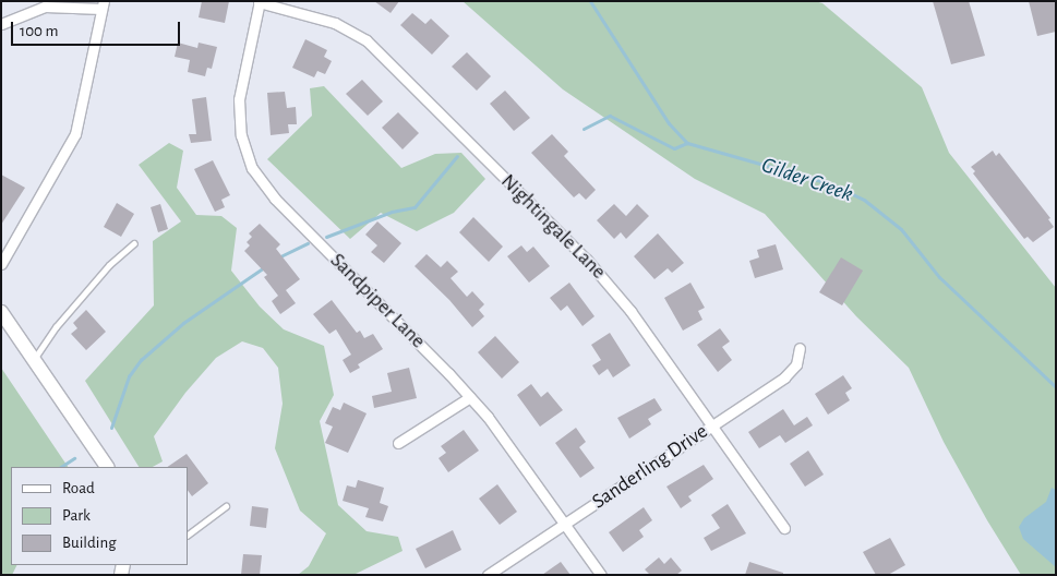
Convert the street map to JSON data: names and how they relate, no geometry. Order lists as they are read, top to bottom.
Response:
{
  "streets": {
    "street": ["Nightingale Lane", "Sandpiper Lane", "Sanderling Drive"]
  },
  "crossings": [
    ["Nightingale Lane", "Sandpiper Lane"],
    ["Nightingale Lane", "Sanderling Drive"],
    ["Sandpiper Lane", "Sanderling Drive"]
  ],
  "water": ["Gilder Creek"],
  "legend": ["Road", "Park", "Building"],
  "scale_bar": "100 m"
}
